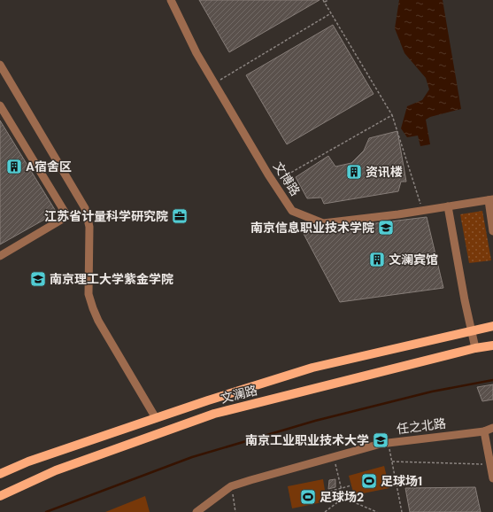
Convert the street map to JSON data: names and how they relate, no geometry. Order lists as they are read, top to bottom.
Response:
{
  "streets": {
    "main road": ["文澜路"],
    "street": ["文博路", "任之北路"]
  },
  "places": {
    "building": ["A宿舍区", "资讯楼", "文澜宾馆"],
    "office": ["江苏省计量科学研究院"],
    "school or university": ["南京信息职业技术学院", "南京理工大学紫金学院", "南京工业职业技术大学"],
    "sports": ["足球场1", "足球场2"]
  }
}
